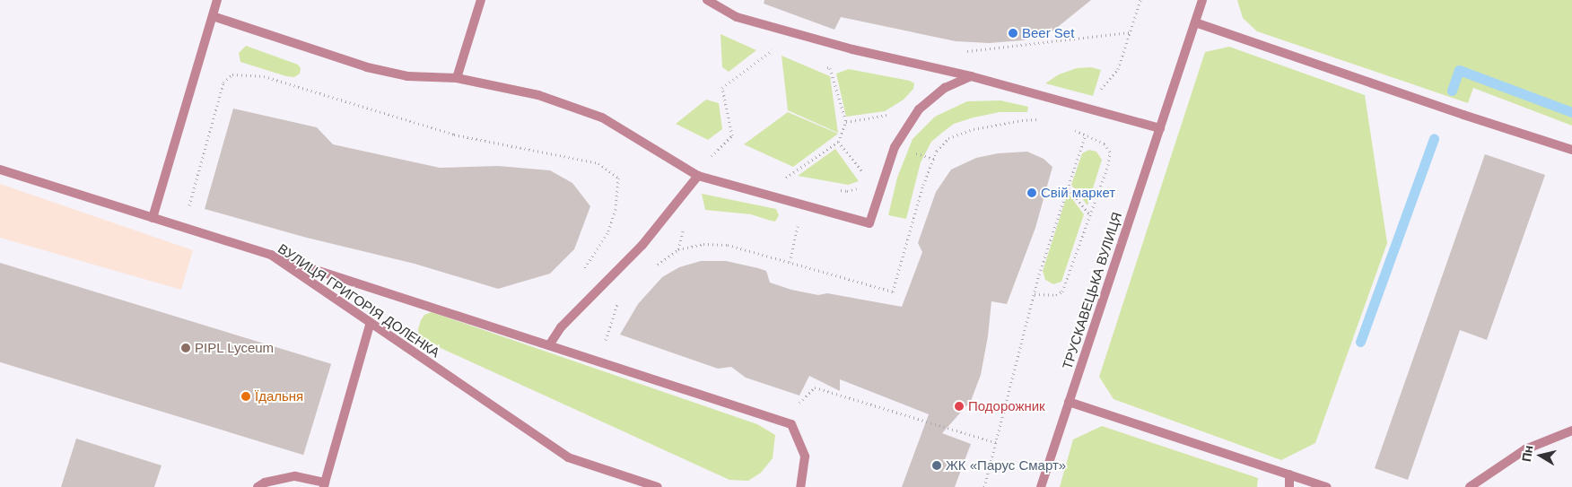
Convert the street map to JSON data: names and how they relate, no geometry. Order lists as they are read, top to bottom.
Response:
{
  "streets": {
    "street": ["ТРУСКАВЕЦЬКА ВУЛИЦЯ", "ВУЛИЦЯ ГРИГОРІЯ ДОЛЕНКА"]
  },
  "places": [
    "Beer Set",
    "Свiй маркет",
    "PIPL Lyceum",
    "Їдальня",
    "Подорожник",
    "ЖК «Парус Смарт»"
  ],
  "north": "left"
}
